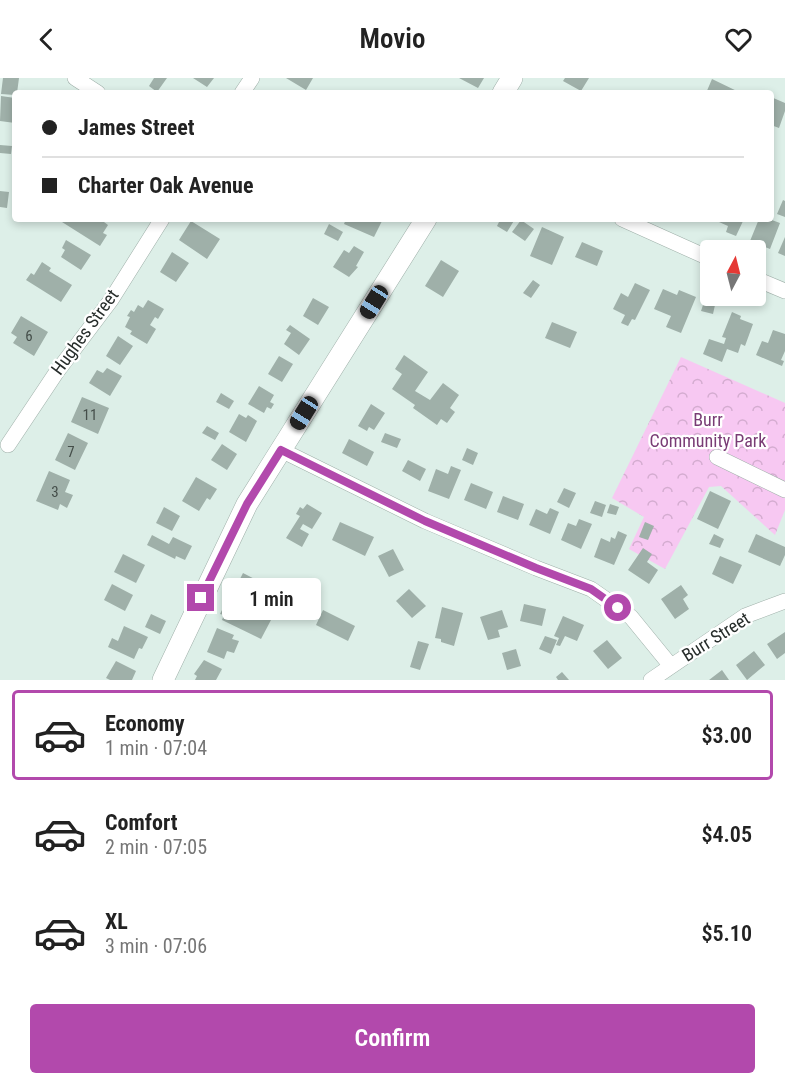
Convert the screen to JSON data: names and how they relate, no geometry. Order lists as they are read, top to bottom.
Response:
{
  "streets": {
    "street": ["Hughes Street", "Burr Street"]
  },
  "parks": ["Burr Community Park"],
  "house_numbers": [
    "6",
    "11",
    "7",
    "3"
  ],
  "north": "top",
  "page": {
    "header": "Movio",
    "banner": ["James Street", "Charter Oak Avenue"],
    "bubble": "1 min",
    "list": [
      {
        "name": "Economy",
        "note": "1 min · 07:04",
        "value": "$3.00"
      },
      {
        "name": "Comfort",
        "note": "2 min · 07:05",
        "value": "$4.05"
      },
      {
        "name": "XL",
        "note": "3 min · 07:06",
        "value": "$5.10"
      }
    ],
    "buttons": "Confirm"
  }
}
